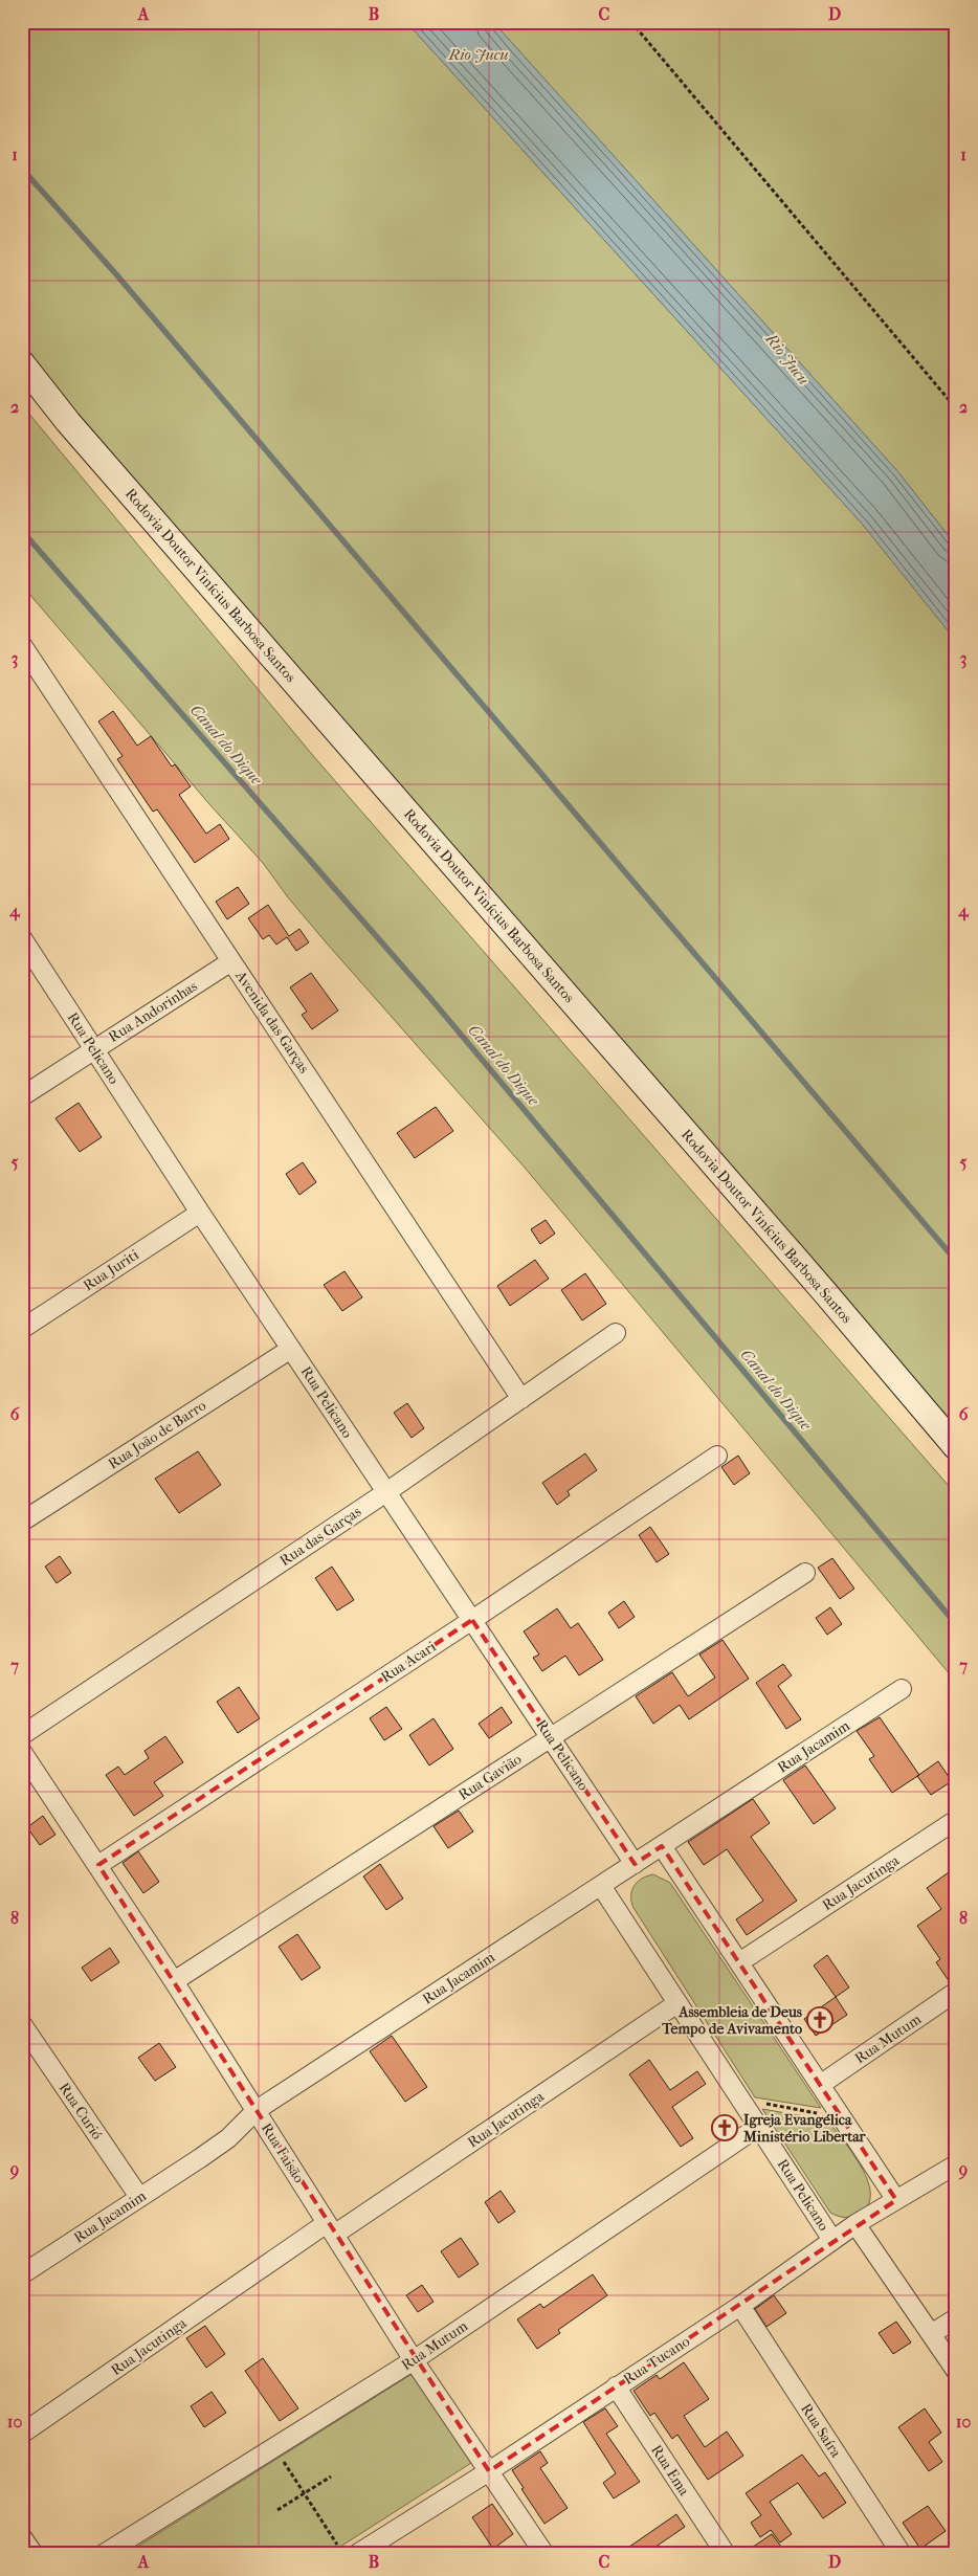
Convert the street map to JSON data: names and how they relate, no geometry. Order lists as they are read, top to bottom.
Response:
{
  "streets": {
    "main road": ["Rodovia Doutor Vinícius Barbosa Santos"],
    "street": [
      "Rua Andorinhas",
      "Avenida das Garças",
      "Rua Pelicano",
      "Rua Juriti",
      "Rua João de Barro",
      "Rua das Garças",
      "Rua Acari",
      "Rua Jacamim",
      "Rua Gavião",
      "Rua Jacutinga",
      "Rua Mutum",
      "Rua Curió",
      "Rua Faisão",
      "Rua Tucano",
      "Rua Saíra",
      "Rua Ema"
    ]
  },
  "crossings": [
    ["Rua Andorinhas", "Avenida das Garças"],
    ["Rua Andorinhas", "Rua Pelicano"],
    ["Avenida das Garças", "Rua das Garças"],
    ["Rua Pelicano", "Rua Juriti"],
    ["Rua Pelicano", "Rua João de Barro"],
    ["Rua Pelicano", "Rua das Garças"],
    ["Rua Pelicano", "Rua Acari"],
    ["Rua Pelicano", "Rua Jacamim"],
    ["Rua Pelicano", "Rua Gavião"],
    ["Rua Pelicano", "Rua Jacutinga"],
    ["Rua Pelicano", "Rua Mutum"],
    ["Rua Pelicano", "Rua Tucano"],
    ["Rua Acari", "Rua Faisão"],
    ["Rua Jacamim", "Rua Curió"],
    ["Rua Jacamim", "Rua Faisão"],
    ["Rua Gavião", "Rua Faisão"],
    ["Rua Jacutinga", "Rua Faisão"],
    ["Rua Mutum", "Rua Faisão"],
    ["Rua Faisão", "Rua Tucano"],
    ["Rua Tucano", "Rua Saíra"],
    ["Rua Tucano", "Rua Ema"]
  ],
  "water": ["Rio Jucu", "Canal do Dique"],
  "places": {
    "church": ["Assembleia de Deus Tempo de Avivamento", "Igreja Evangélica Ministério Libertar"]
  },
  "grid": {
    "columns": [
      "A",
      "B",
      "C",
      "D"
    ],
    "rows": [
      "1",
      "2",
      "3",
      "4",
      "5",
      "6",
      "7",
      "8",
      "9",
      "10"
    ]
  }
}
